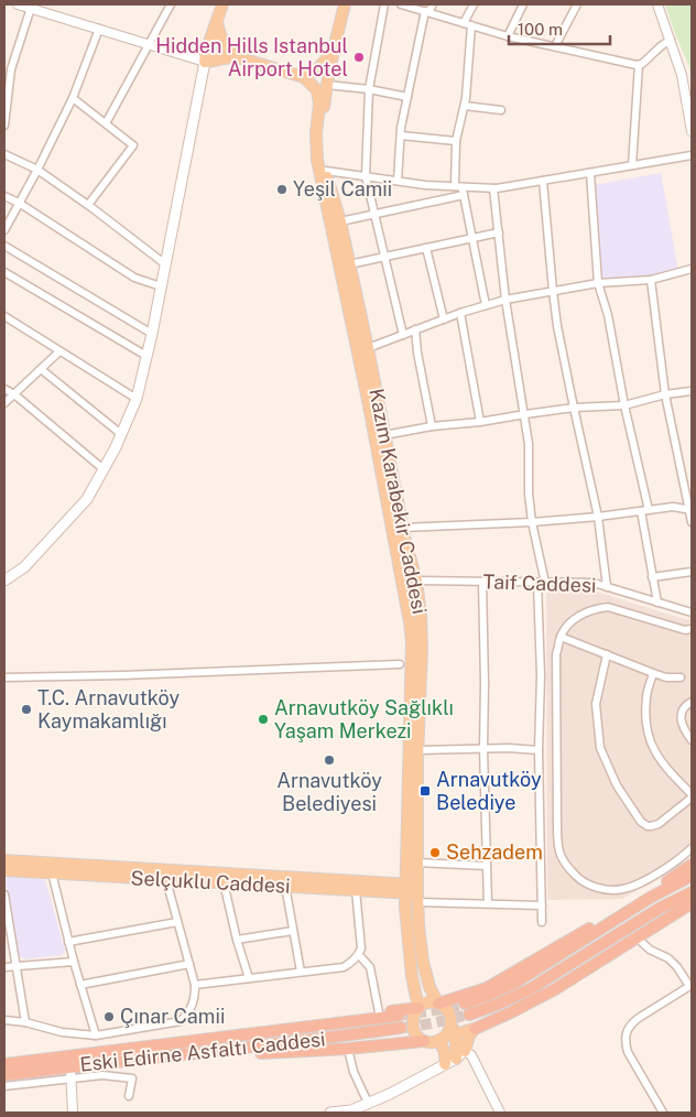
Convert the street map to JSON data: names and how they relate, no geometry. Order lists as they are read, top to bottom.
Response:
{
  "streets": {
    "highway": ["Eski Edirne Asfaltı Caddesi"],
    "main road": ["Kazım Karabekir Caddesi", "Selçuklu Caddesi"],
    "street": ["Taif Caddesi"]
  },
  "crossings": [
    ["Kazım Karabekir Caddesi", "Taif Caddesi"],
    ["Kazım Karabekir Caddesi", "Selçuklu Caddesi"]
  ],
  "places": {
    "other": [
      "Hidden Hills Istanbul Airport Hotel",
      "Yeşil Camii",
      "T.C. Arnavutköy Kaymakamlığı",
      "Arnavutköy Sağlıklı Yaşam Merkezi",
      "Arnavutköy Belediyesi",
      "Sehzadem",
      "Çınar Camii"
    ],
    "transit": ["Arnavutköy Belediye"]
  },
  "scale_bar": "100 m"
}
